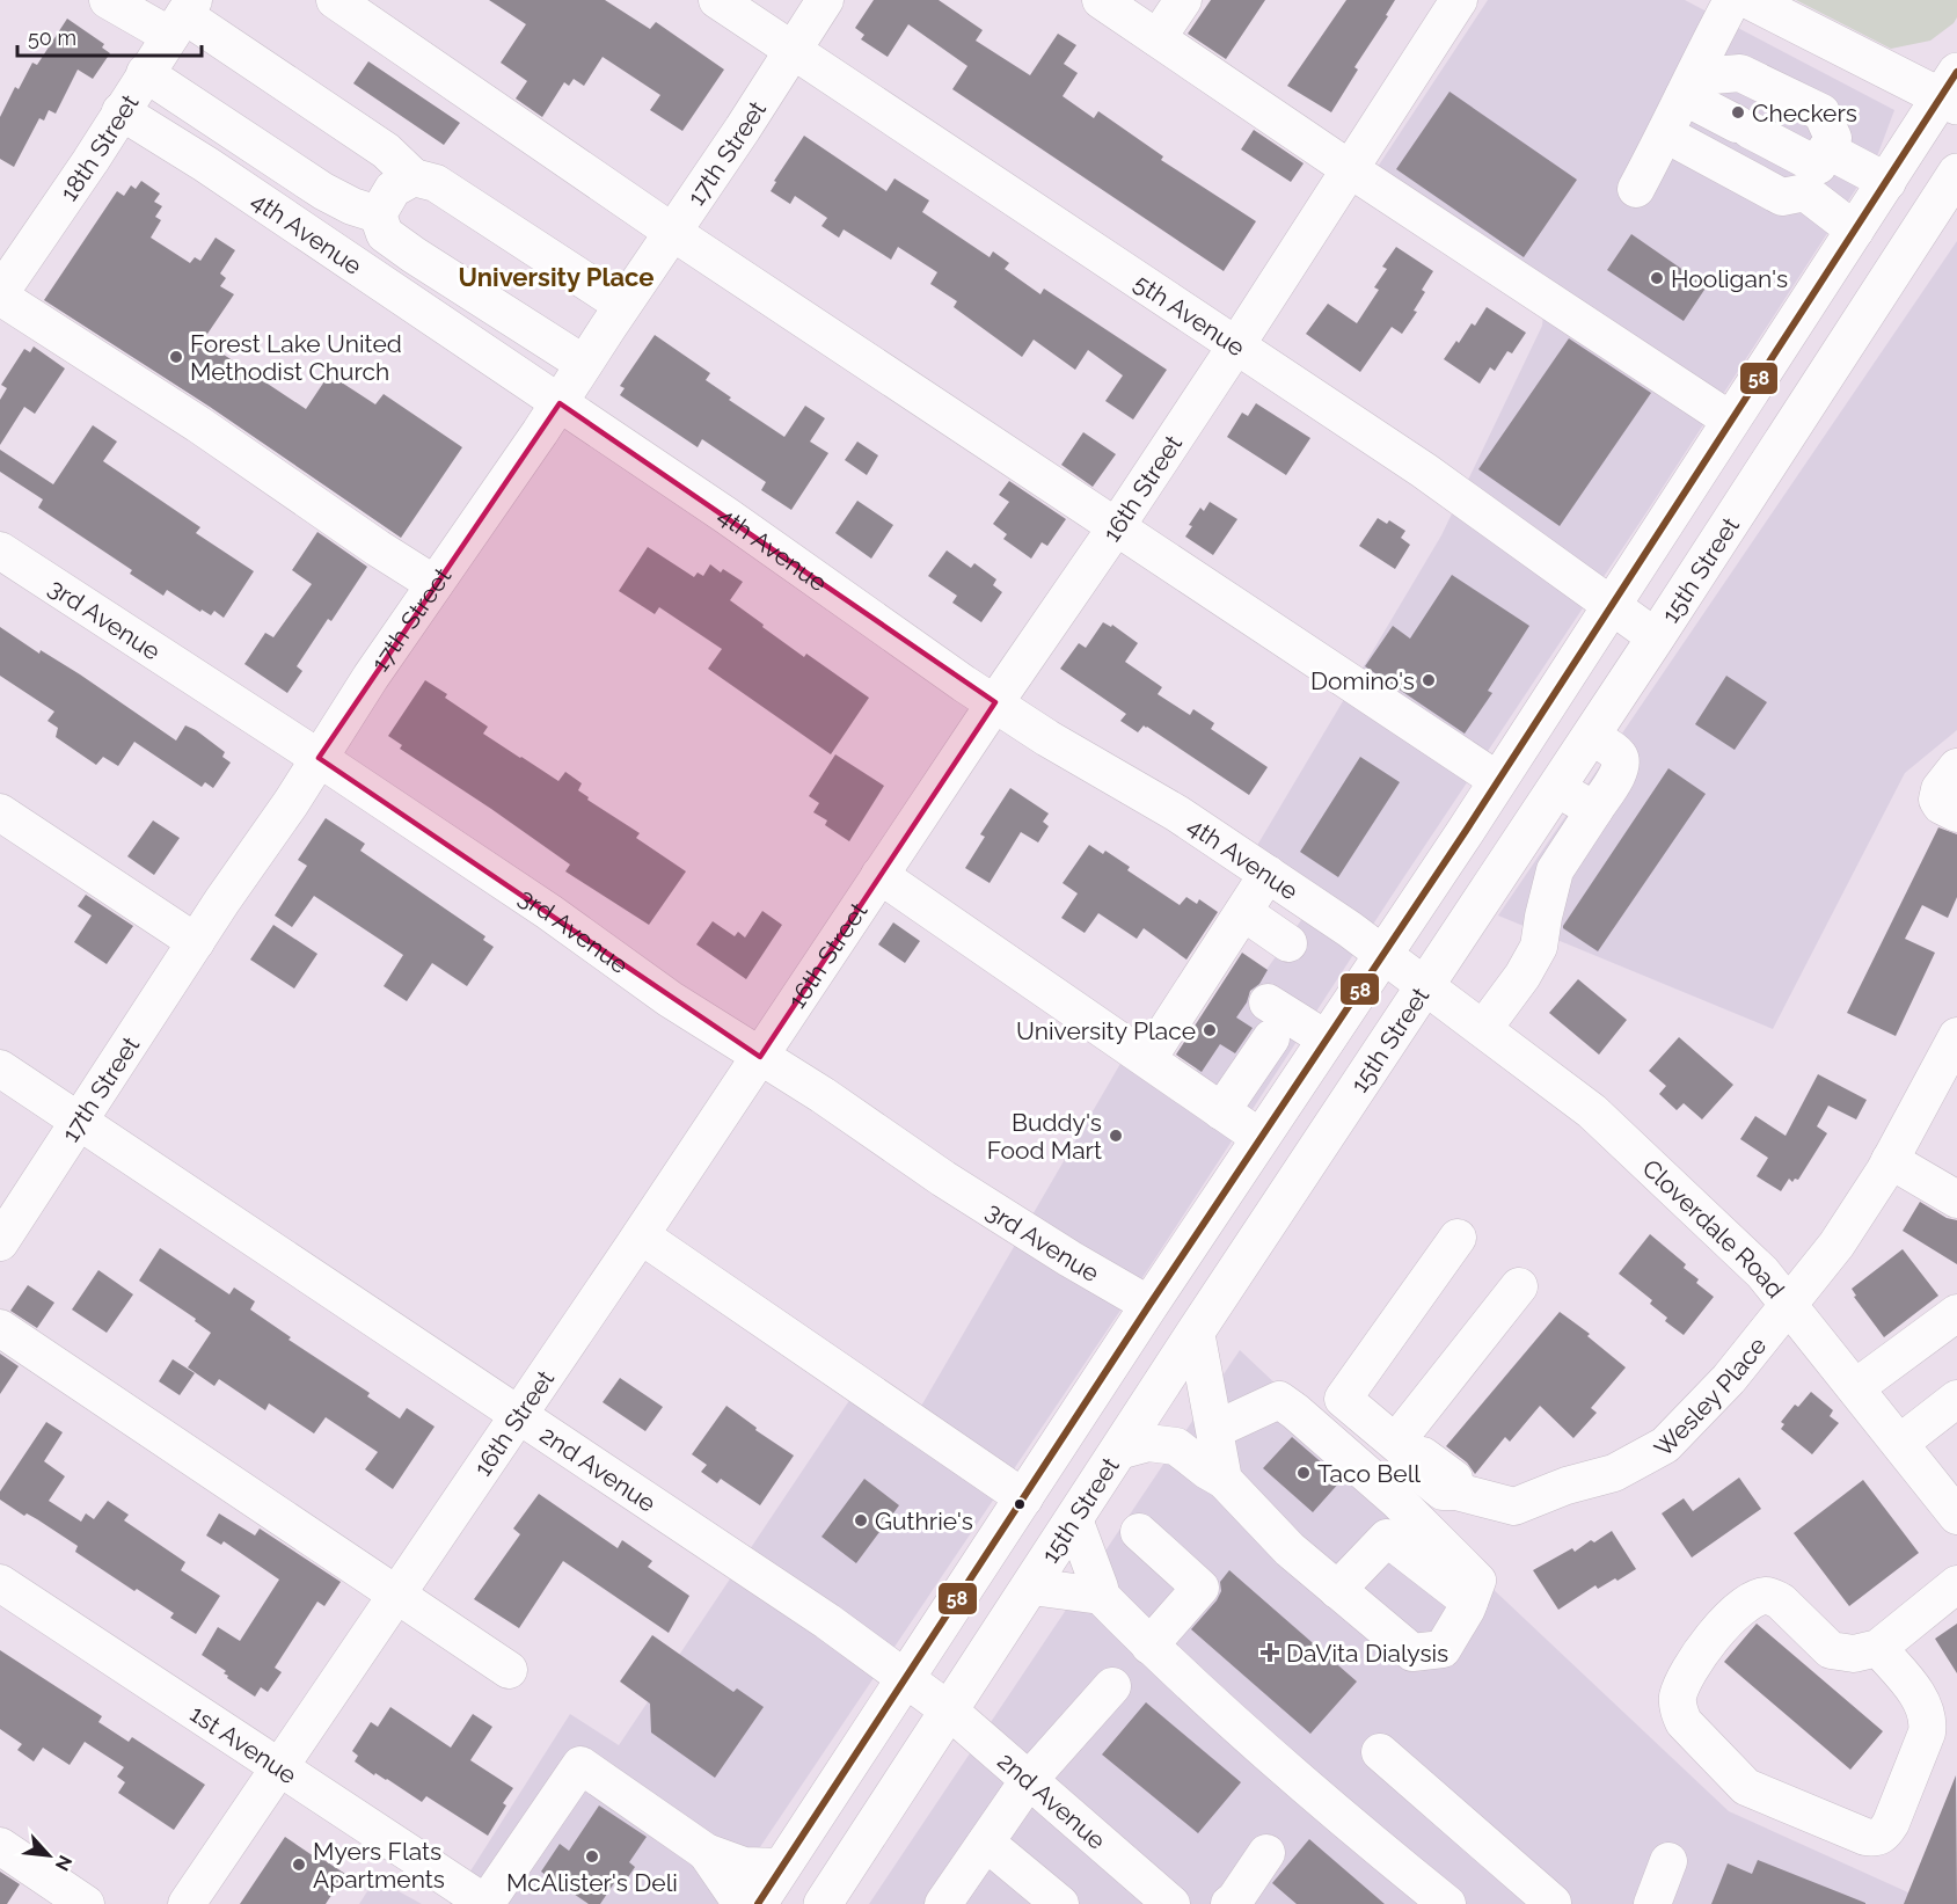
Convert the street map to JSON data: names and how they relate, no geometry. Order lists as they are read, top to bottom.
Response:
{
  "streets": {
    "main road": ["15th Street"],
    "street": [
      "18th Street",
      "17th Street",
      "4th Avenue",
      "5th Avenue",
      "16th Street",
      "3rd Avenue",
      "Cloverdale Road",
      "Wesley Place",
      "2nd Avenue",
      "1st Avenue"
    ]
  },
  "crossings": [
    ["18th Street", "4th Avenue"],
    ["17th Street", "4th Avenue"],
    ["17th Street", "5th Avenue"],
    ["17th Street", "3rd Avenue"],
    ["17th Street", "2nd Avenue"],
    ["4th Avenue", "16th Street"],
    ["4th Avenue", "15th Street"],
    ["4th Avenue", "Cloverdale Road"],
    ["5th Avenue", "16th Street"],
    ["5th Avenue", "15th Street"],
    ["16th Street", "3rd Avenue"],
    ["16th Street", "2nd Avenue"],
    ["16th Street", "1st Avenue"],
    ["15th Street", "Cloverdale Road"],
    ["15th Street", "2nd Avenue"],
    ["Cloverdale Road", "Wesley Place"]
  ],
  "districts": ["University Place"],
  "places": {
    "other": [
      "Checkers",
      "Hooligan's",
      "Forest Lake United Methodist Church",
      "Domino's",
      "University Place",
      "Buddy's Food Mart",
      "Taco Bell",
      "Guthrie's",
      "McAlister's Deli",
      "Myers Flats Apartments"
    ],
    "health": ["DaVita Dialysis"]
  },
  "lines": ["transit line 58"],
  "scale_bar": "50 m",
  "north": "bottom right"
}
